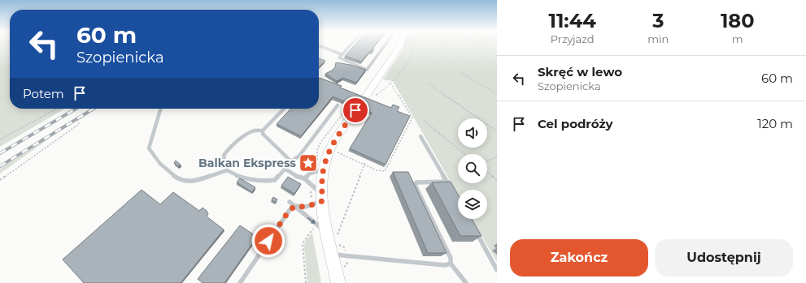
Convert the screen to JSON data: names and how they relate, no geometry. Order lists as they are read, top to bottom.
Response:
{
  "places": {
    "place": ["Balkan Ekspress"]
  },
  "page": {
    "eta": [
      "11:44",
      "Przyjazd",
      "3",
      "min",
      "180",
      "m"
    ],
    "turn": ["60 m", "Szopienicka"],
    "list": [
      {
        "name": "Skręć w lewo",
        "note": "Szopienicka",
        "value": "60 m"
      },
      {
        "name": "Cel podróży",
        "value": "120 m"
      }
    ],
    "then": "Potem",
    "buttons": ["Zakończ", "Udostępnij"]
  }
}
